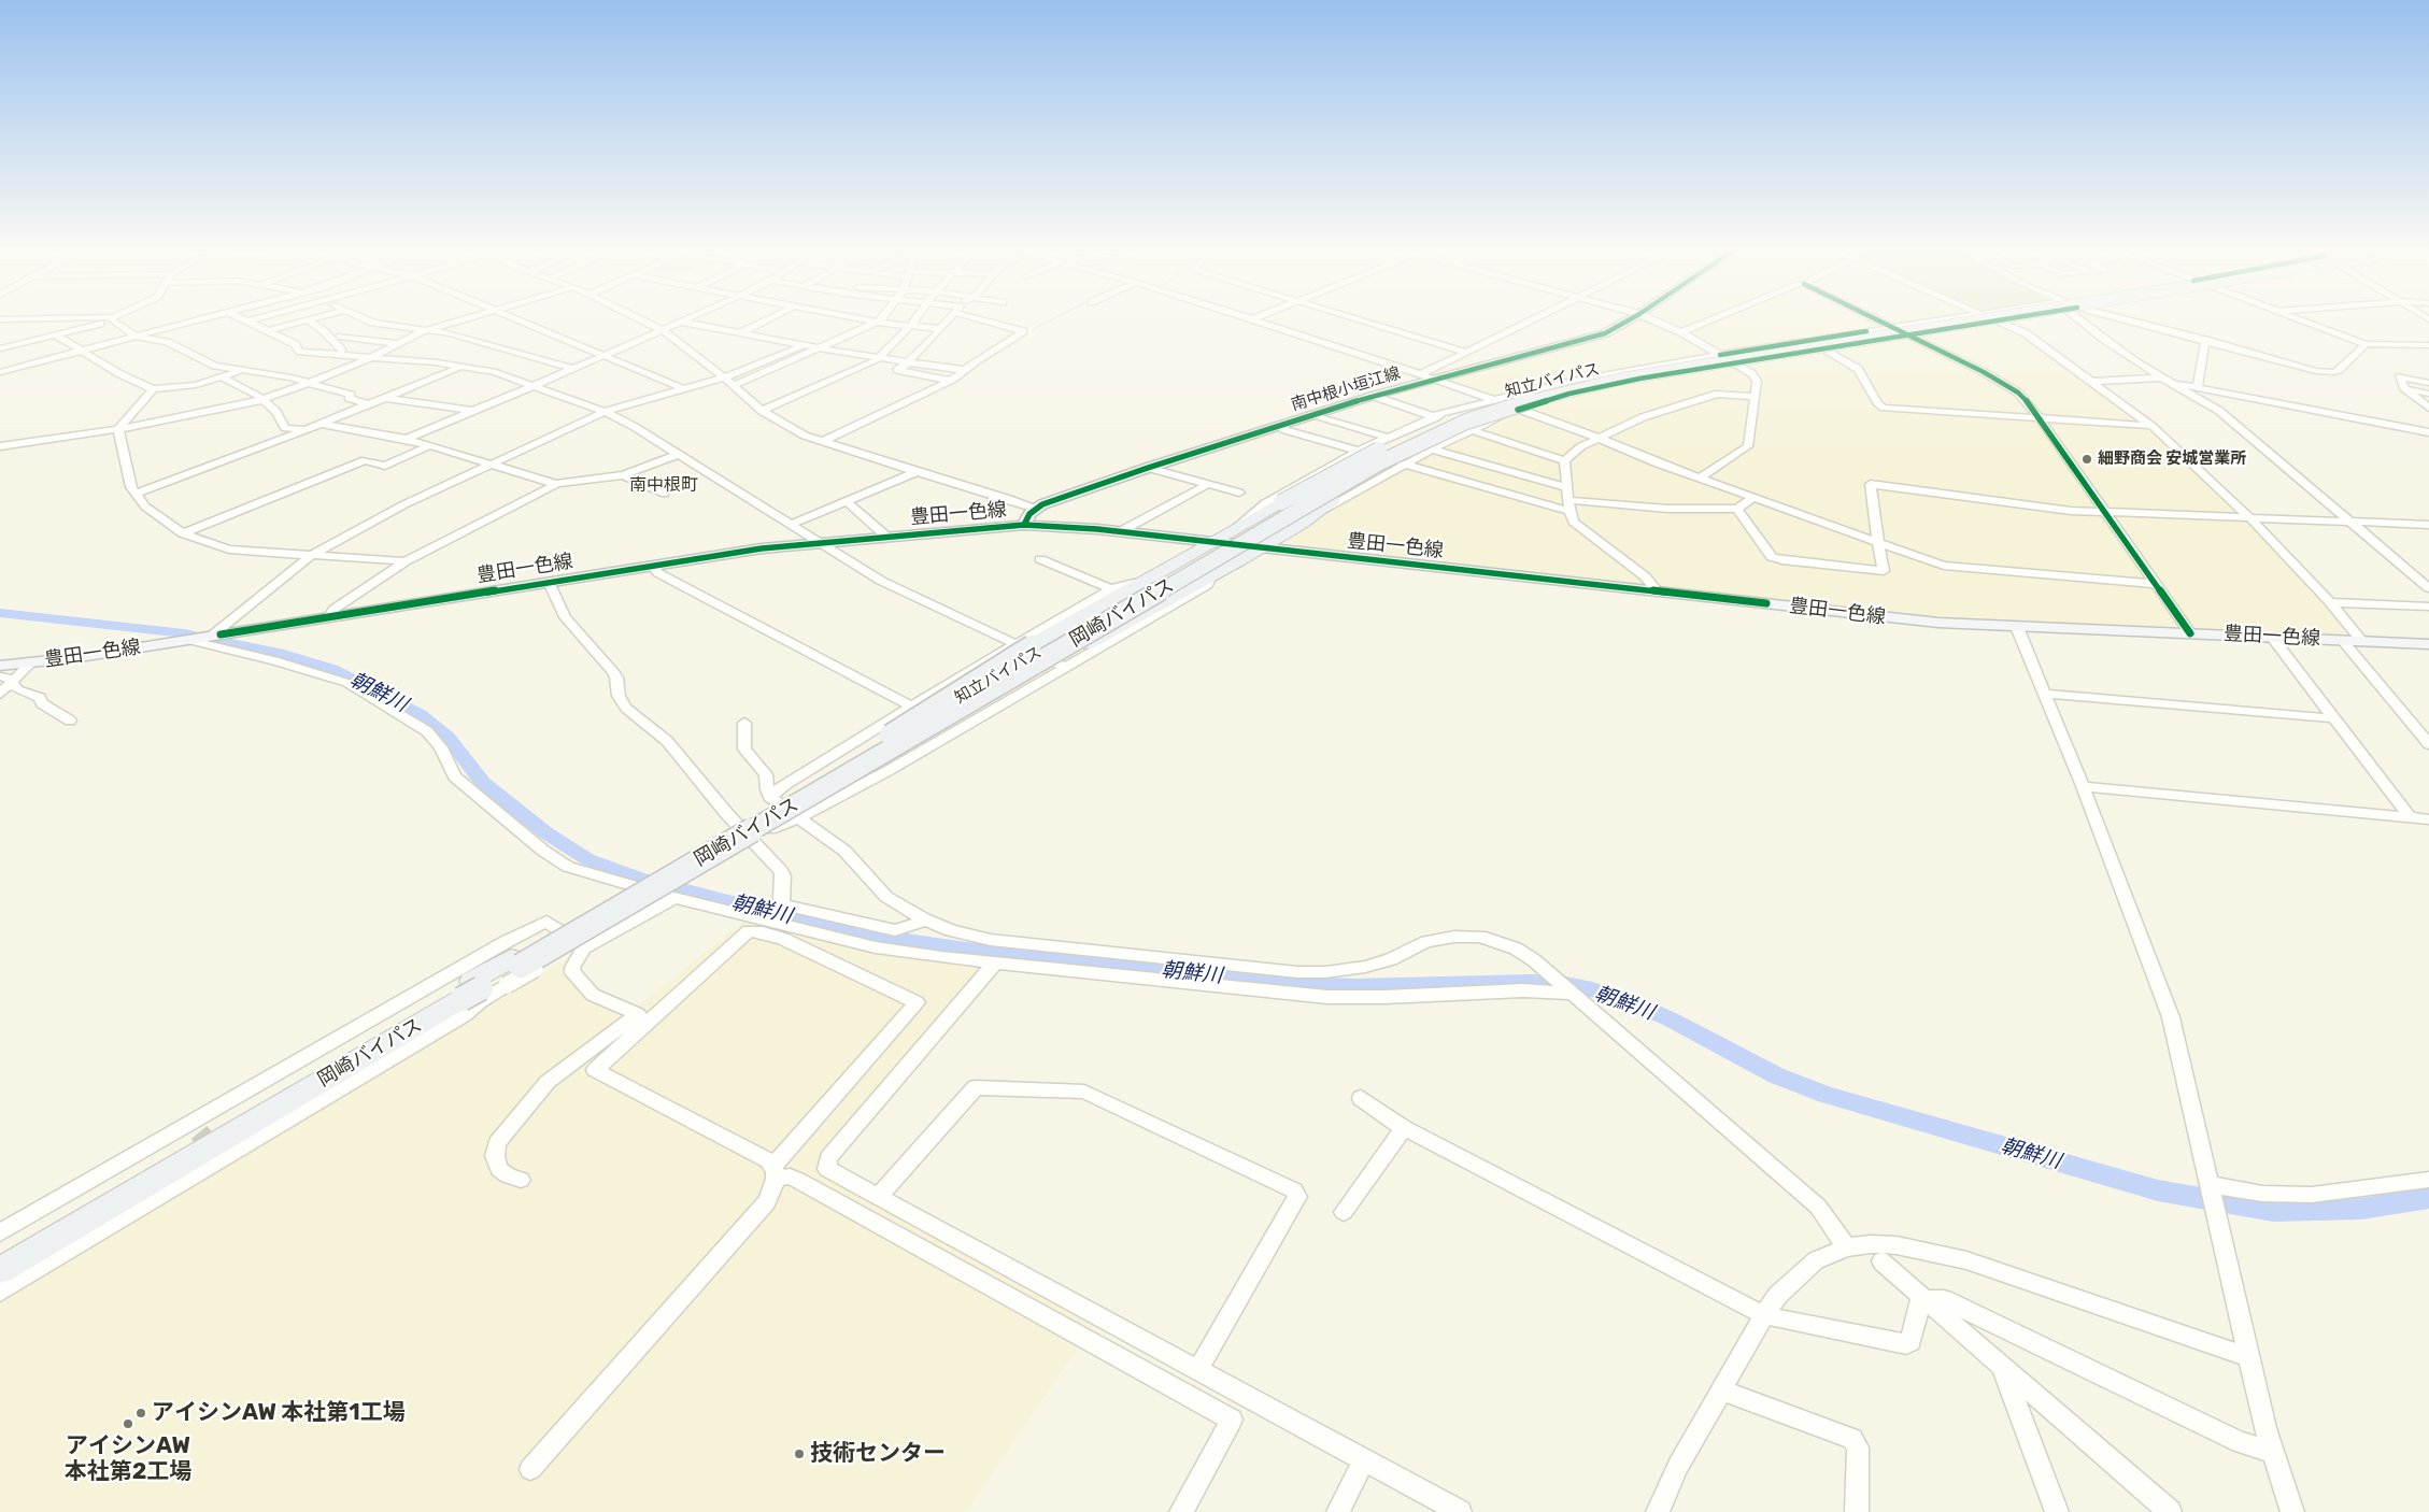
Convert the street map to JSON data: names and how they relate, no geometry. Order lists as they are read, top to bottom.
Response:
{
  "streets": {
    "highway": ["知立バイパス", "岡崎バイパス"],
    "main road": ["南中根小垣江線", "豊田一色線"]
  },
  "crossings": [
    ["知立バイパス", "岡崎バイパス"],
    ["豊田一色線", "岡崎バイパス"]
  ],
  "districts": ["南中根町"],
  "water": ["朝鮮川"],
  "places": [
    "細野商会 安城営業所",
    "アイシンAW 本社第1工場",
    "アイシンAW 本社第2工場",
    "技術センター"
  ]
}
